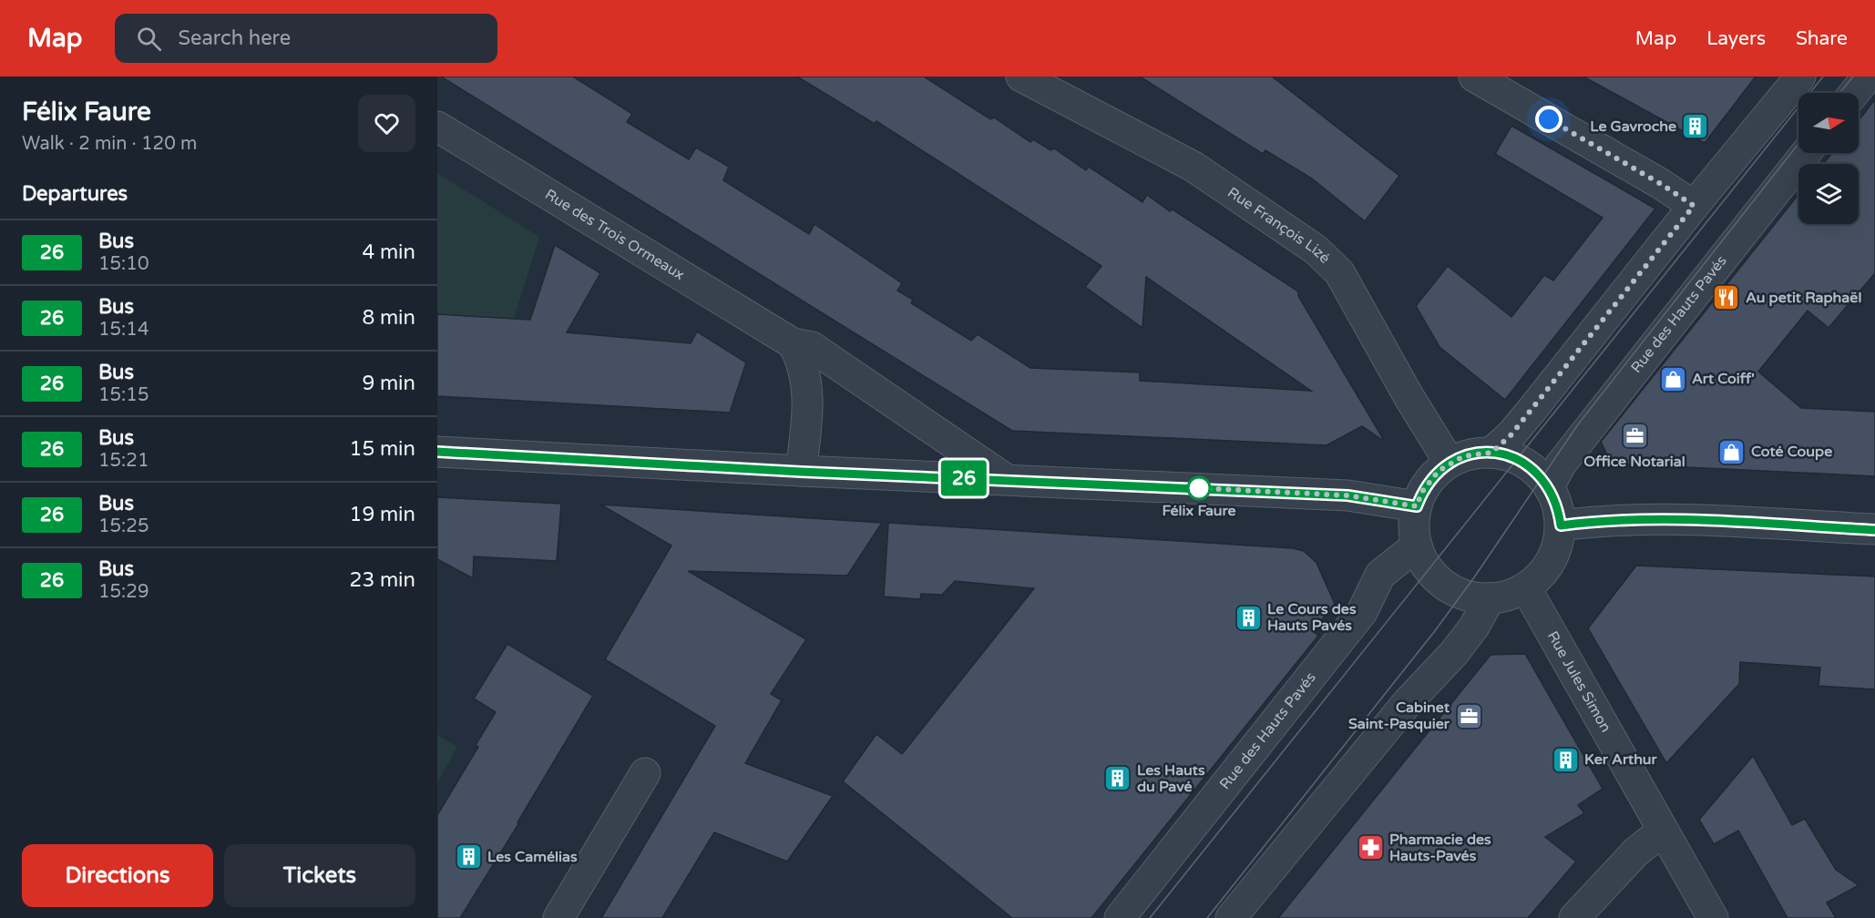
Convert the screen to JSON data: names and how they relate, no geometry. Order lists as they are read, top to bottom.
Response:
{
  "streets": {
    "street": [
      "Rue François Lizé",
      "Rue des Trois Ormeaux",
      "Rue des Hauts Pavés",
      "Rue Jules Simon"
    ]
  },
  "crossings": [
    ["Rue François Lizé", "Rue des Hauts Pavés"],
    ["Rue François Lizé", "Rue Jules Simon"],
    ["Rue des Hauts Pavés", "Rue Jules Simon"]
  ],
  "places": {
    "building": [
      "Le Gavroche",
      "Le Cours des Hauts Pavés",
      "Ker Arthur",
      "Les Hauts du Pavé",
      "Les Camélias"
    ],
    "restaurant": ["Au petit Raphaël"],
    "shop": ["Art Coiff'", "Coté Coupe"],
    "office": ["Office Notarial", "Cabinet Saint-Pasquier"],
    "other": ["Félix Faure"],
    "pharmacy": ["Pharmacie des Hauts-Pavés"]
  },
  "lines": ["bus line 26"],
  "north": "right",
  "page": {
    "header": "Map",
    "search": "Search here",
    "nav": ["Map", "Layers", "Share"],
    "heading": [
      ["Félix Faure", "Walk · 2 min · 120 m"],
      "Departures"
    ],
    "on_map": "26",
    "list": [
      {
        "mark": "26",
        "name": "Bus",
        "note": "15:10",
        "value": "4 min"
      },
      {
        "mark": "26",
        "name": "Bus",
        "note": "15:14",
        "value": "8 min"
      },
      {
        "mark": "26",
        "name": "Bus",
        "note": "15:15",
        "value": "9 min"
      },
      {
        "mark": "26",
        "name": "Bus",
        "note": "15:21",
        "value": "15 min"
      },
      {
        "mark": "26",
        "name": "Bus",
        "note": "15:25",
        "value": "19 min"
      },
      {
        "mark": "26",
        "name": "Bus",
        "note": "15:29",
        "value": "23 min"
      }
    ],
    "buttons": ["Directions", "Tickets"]
  }
}
